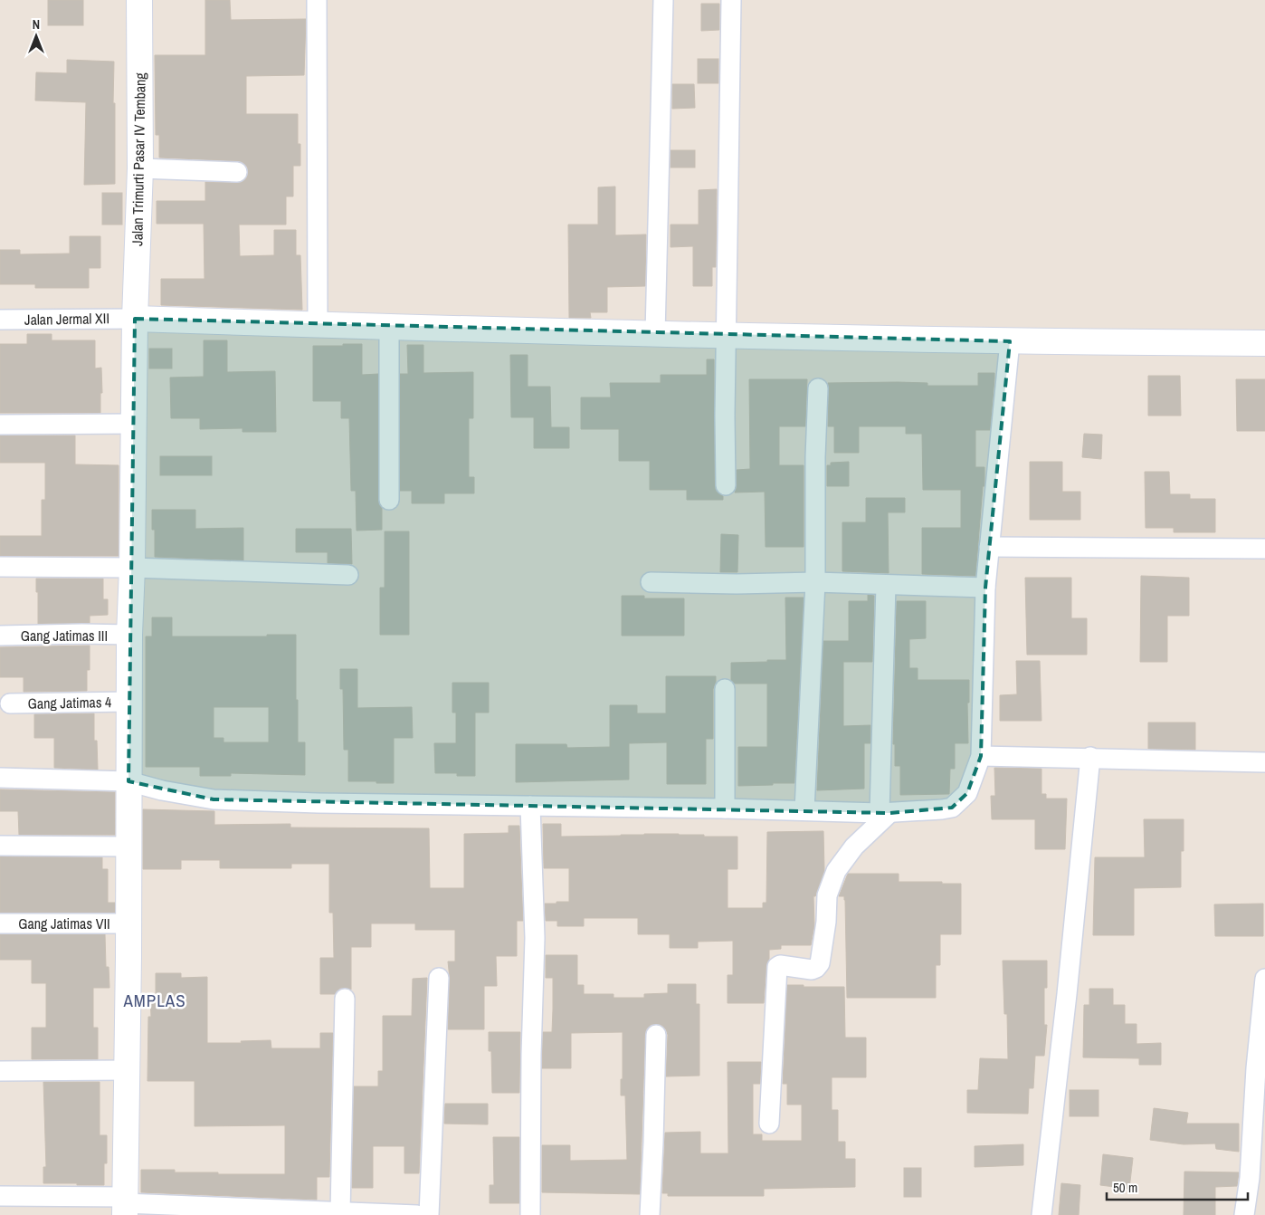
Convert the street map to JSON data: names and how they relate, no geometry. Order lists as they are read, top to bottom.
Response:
{
  "streets": {
    "street": [
      "Jalan Trimurti Pasar IV Tembang",
      "Jalan Jermal XII",
      "Gang Jatimas III",
      "Gang Jatimas 4",
      "Gang Jatimas VII"
    ]
  },
  "crossings": [
    ["Jalan Trimurti Pasar IV Tembang", "Jalan Jermal XII"],
    ["Jalan Trimurti Pasar IV Tembang", "Gang Jatimas III"],
    ["Jalan Trimurti Pasar IV Tembang", "Gang Jatimas 4"],
    ["Jalan Trimurti Pasar IV Tembang", "Gang Jatimas VII"]
  ],
  "districts": ["AMPLAS"],
  "scale_bar": "50 m",
  "north": "top"
}
